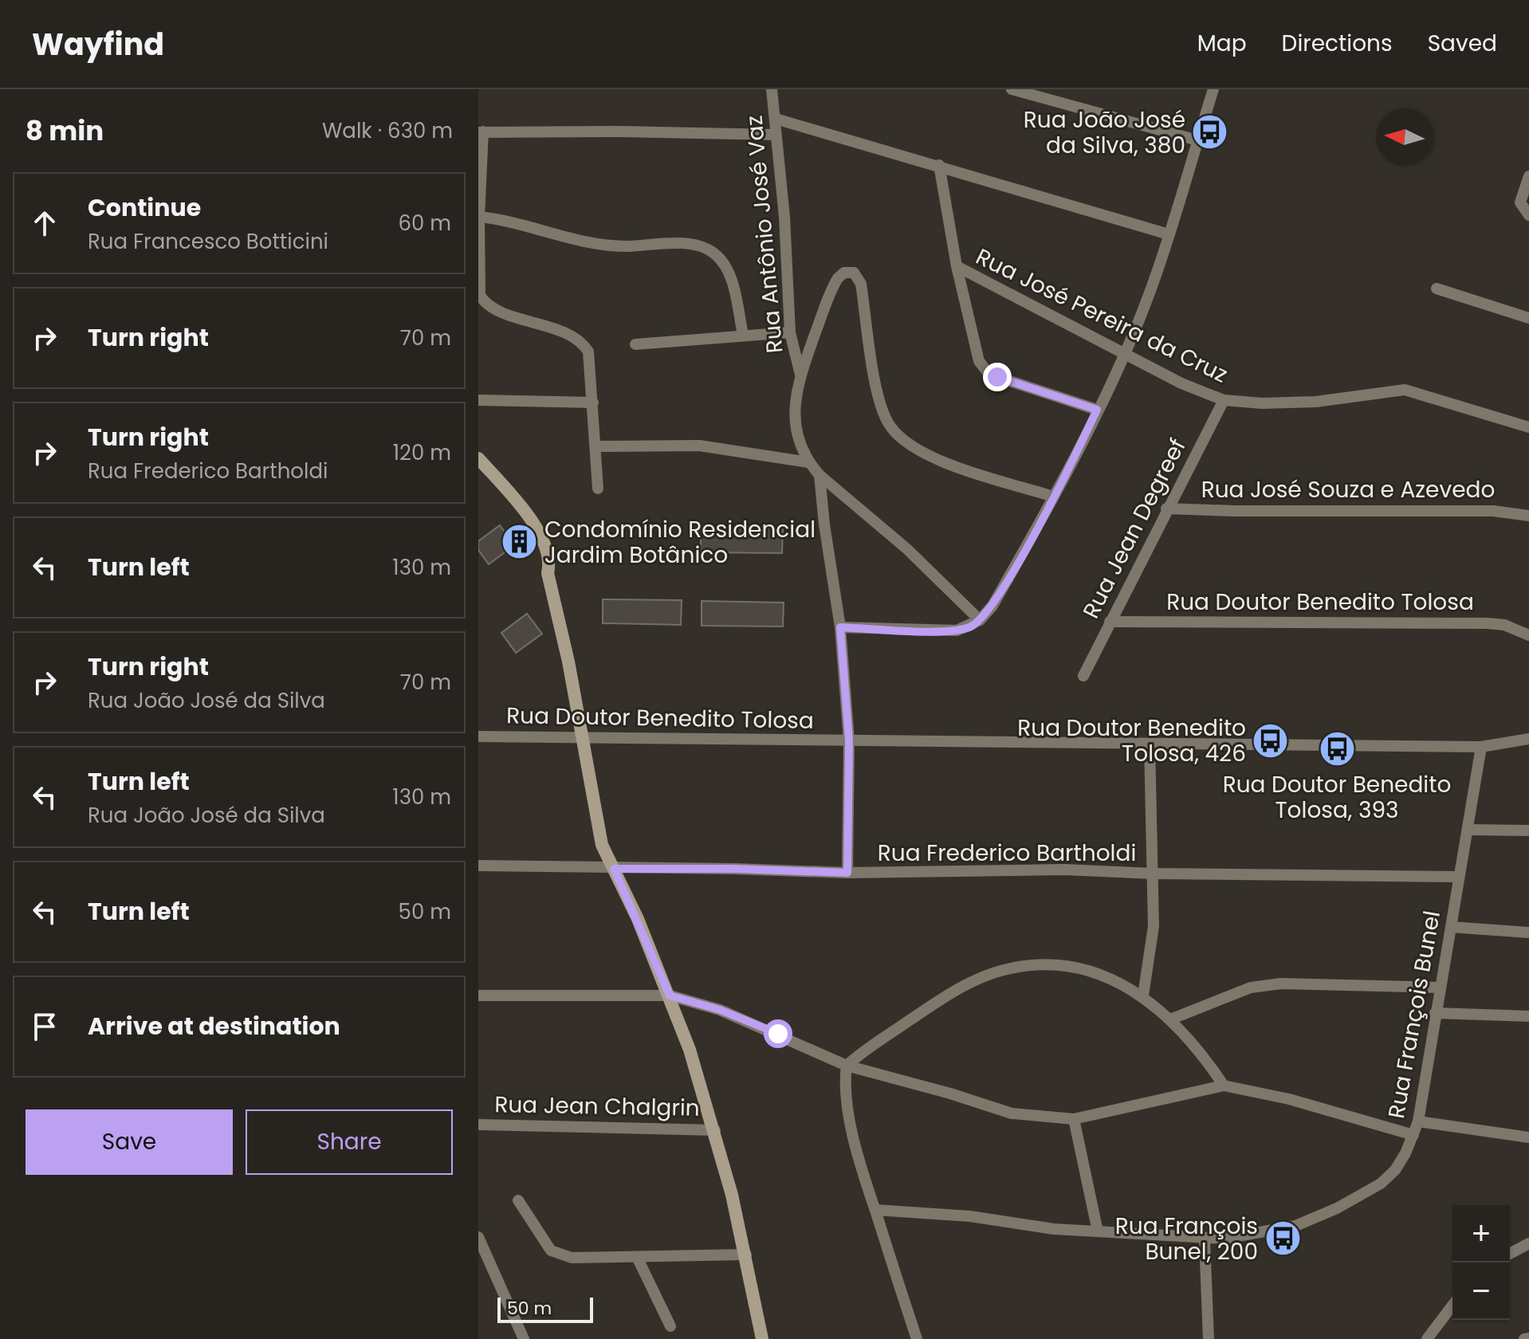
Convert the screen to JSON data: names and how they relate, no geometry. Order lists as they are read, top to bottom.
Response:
{
  "streets": {
    "street": [
      "Rua Antônio José Vaz",
      "Rua José Pereira da Cruz",
      "Rua José Souza e Azevedo",
      "Rua Jean Degreef",
      "Rua Doutor Benedito Tolosa",
      "Rua Frederico Bartholdi",
      "Rua François Bunel",
      "Rua Jean Chalgrin"
    ]
  },
  "crossings": [
    ["Rua José Pereira da Cruz", "Rua Jean Degreef"],
    ["Rua José Souza e Azevedo", "Rua Jean Degreef"],
    ["Rua Jean Degreef", "Rua Doutor Benedito Tolosa"],
    ["Rua Doutor Benedito Tolosa", "Rua François Bunel"],
    ["Rua Frederico Bartholdi", "Rua François Bunel"]
  ],
  "places": {
    "bus stop": [
      "Rua João José da Silva, 380",
      "Rua Doutor Benedito Tolosa, 426",
      "Rua Doutor Benedito Tolosa, 393",
      "Rua François Bunel, 200"
    ],
    "building": ["Condomínio Residencial Jardim Botânico"]
  },
  "scale_bar": "50 m",
  "north": "left",
  "page": {
    "header": "Wayfind",
    "nav": ["Map", "Directions", "Saved"],
    "heading": ["8 min", "Walk · 630 m"],
    "list": [
      ["Continue", "Rua Francesco Botticini", "60 m"],
      ["Turn right", "70 m"],
      ["Turn right", "Rua Frederico Bartholdi", "120 m"],
      ["Turn left", "130 m"],
      ["Turn right", "Rua João José da Silva", "70 m"],
      ["Turn left", "Rua João José da Silva", "130 m"],
      ["Turn left", "50 m"],
      "Arrive at destination"
    ],
    "buttons": ["Save", "Share"],
    "map_buttons": ["+", "−"],
    "scale": "50 m"
  }
}
